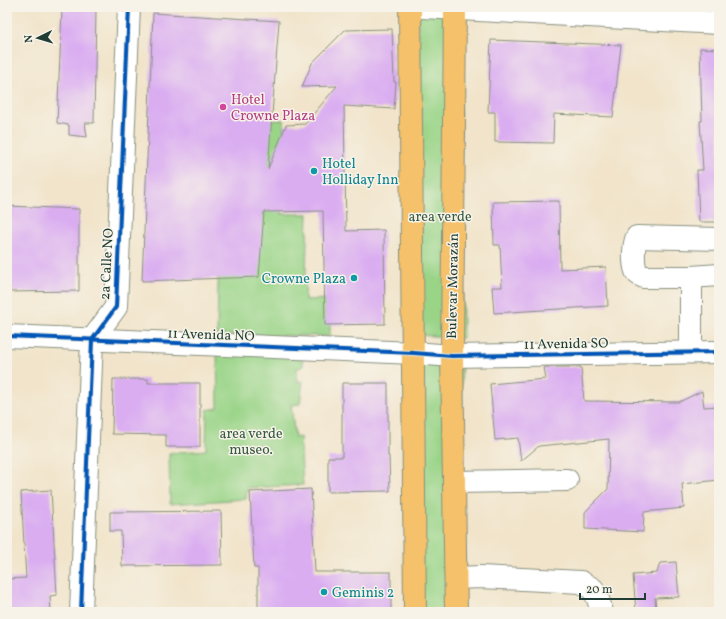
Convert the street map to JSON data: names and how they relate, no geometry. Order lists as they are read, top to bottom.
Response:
{
  "streets": {
    "main road": ["Bulevar Morazán"],
    "street": ["2a Calle NO", "11 Avenida NO", "11 Avenida SO"]
  },
  "crossings": [
    ["2a Calle NO", "11 Avenida NO"],
    ["Bulevar Morazán", "11 Avenida SO"],
    ["11 Avenida NO", "11 Avenida SO"]
  ],
  "parks": ["area verde", "area verde museo."],
  "places": [
    "Hotel Crowne Plaza",
    "Hotel Holliday Inn",
    "Crowne Plaza",
    "Geminis 2"
  ],
  "scale_bar": "20 m",
  "north": "left"
}
